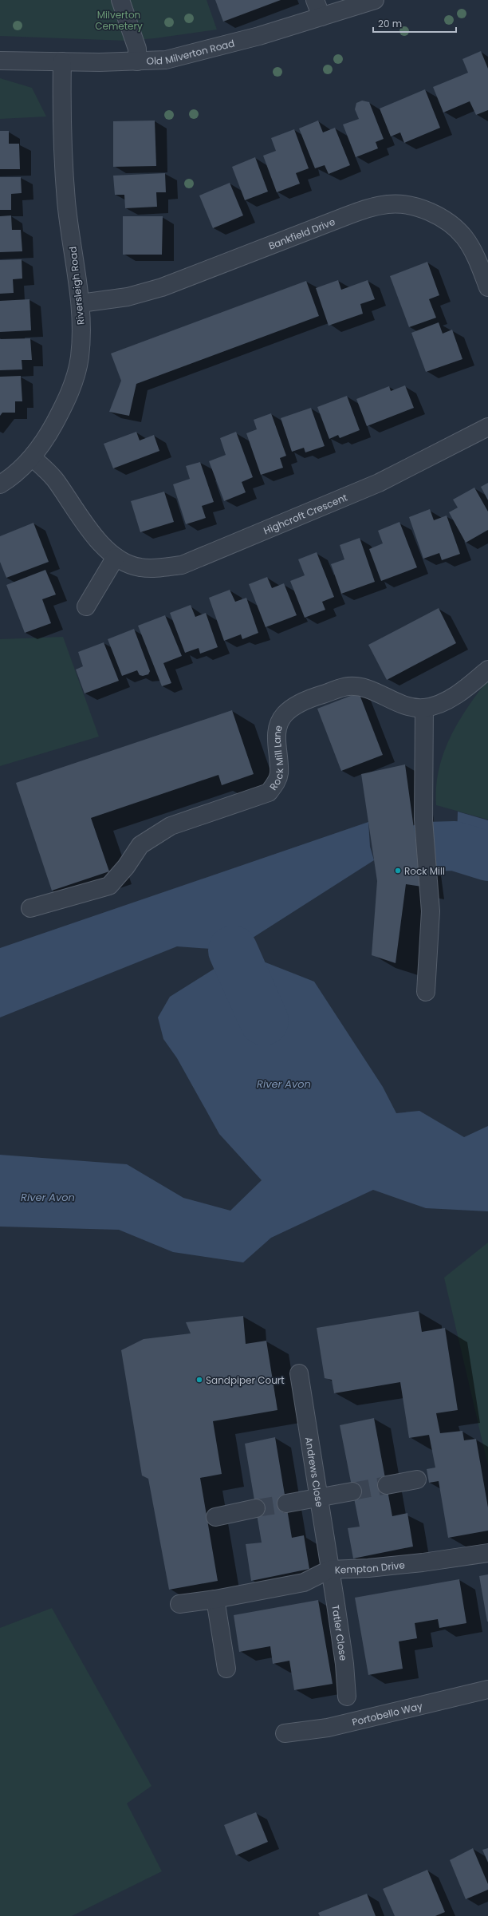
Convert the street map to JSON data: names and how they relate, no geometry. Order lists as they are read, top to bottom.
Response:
{
  "streets": {
    "street": [
      "Old Milverton Road",
      "Bankfield Drive",
      "Riversleigh Road",
      "Highcroft Crescent",
      "Rock Mill Lane",
      "Andrews Close",
      "Kempton Drive",
      "Tatler Close",
      "Portobello Way"
    ]
  },
  "crossings": [
    ["Old Milverton Road", "Riversleigh Road"],
    ["Bankfield Drive", "Riversleigh Road"],
    ["Riversleigh Road", "Highcroft Crescent"],
    ["Andrews Close", "Kempton Drive"],
    ["Andrews Close", "Tatler Close"],
    ["Kempton Drive", "Tatler Close"]
  ],
  "water": ["River Avon"],
  "parks": ["Milverton Cemetery"],
  "places": ["Rock Mill", "Sandpiper Court"],
  "scale_bar": "20 m"
}
